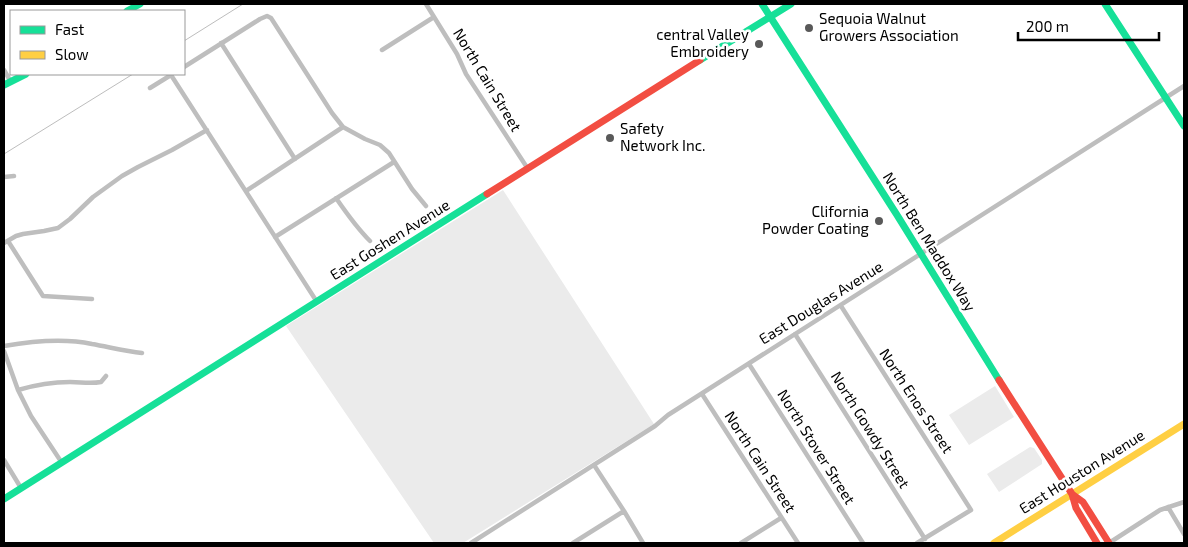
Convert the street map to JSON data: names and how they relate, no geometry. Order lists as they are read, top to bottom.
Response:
{
  "streets": {
    "street": [
      "North Cain Street",
      "East Goshen Avenue",
      "North Ben Maddox Way",
      "East Douglas Avenue",
      "North Enos Street",
      "North Gowdy Street",
      "North Stover Street",
      "East Houston Avenue"
    ]
  },
  "crossings": [
    ["North Cain Street", "East Goshen Avenue"],
    ["North Cain Street", "East Douglas Avenue"],
    ["East Goshen Avenue", "North Ben Maddox Way"],
    ["North Ben Maddox Way", "East Douglas Avenue"],
    ["North Ben Maddox Way", "East Houston Avenue"],
    ["East Douglas Avenue", "North Enos Street"],
    ["East Douglas Avenue", "North Gowdy Street"],
    ["East Douglas Avenue", "North Stover Street"],
    ["North Enos Street", "North Gowdy Street"]
  ],
  "places": [
    "Sequoia Walnut Growers Association",
    "central Valley Embroidery",
    "Safety Network Inc.",
    "Clifornia Powder Coating"
  ],
  "legend": ["Fast", "Slow"],
  "scale_bar": "200 m"
}
